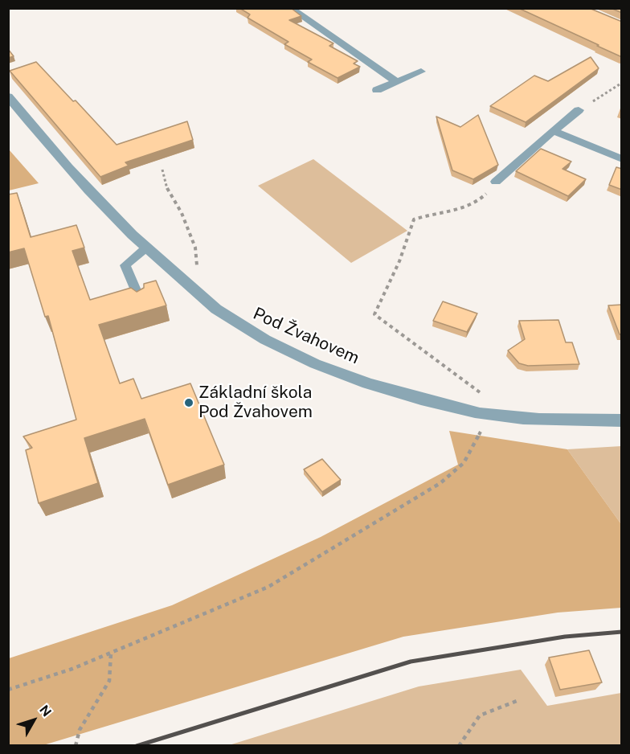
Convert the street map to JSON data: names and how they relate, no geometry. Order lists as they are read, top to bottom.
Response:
{
  "streets": {
    "street": ["Pod Žvahovem"]
  },
  "places": ["Základní škola Pod Žvahovem"],
  "north": "top right"
}
